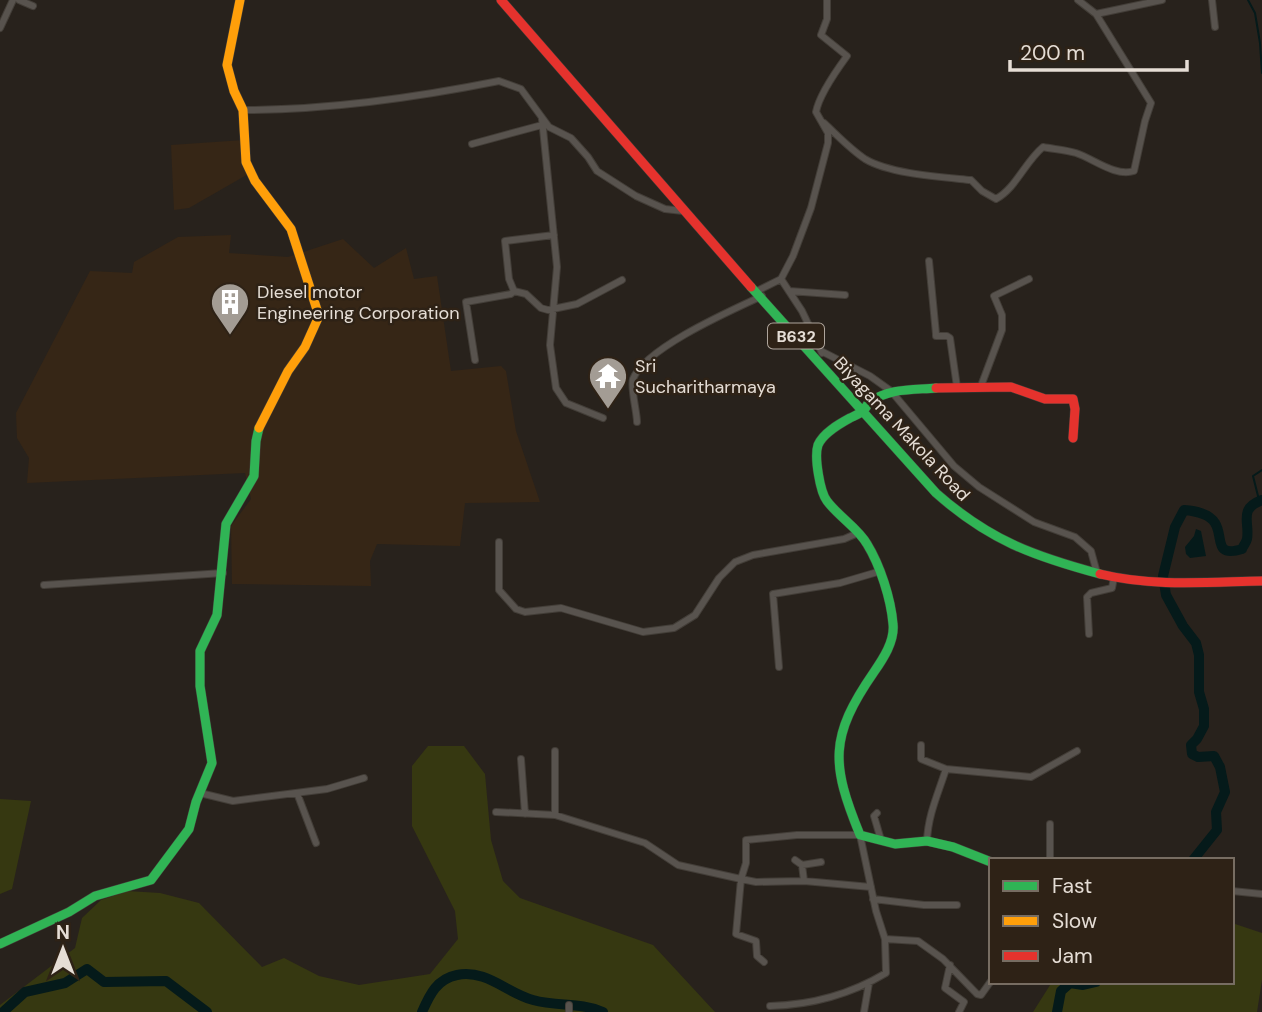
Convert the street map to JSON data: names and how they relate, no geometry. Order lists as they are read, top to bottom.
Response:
{
  "streets": {
    "street": ["B632", "Biyagama Makola Road"]
  },
  "places": {
    "building": ["Diesel motor Engineering Corporation"],
    "temple": ["Sri Sucharitharmaya"]
  },
  "legend": ["Fast", "Slow", "Jam"],
  "scale_bar": "200 m",
  "north": "top"
}
